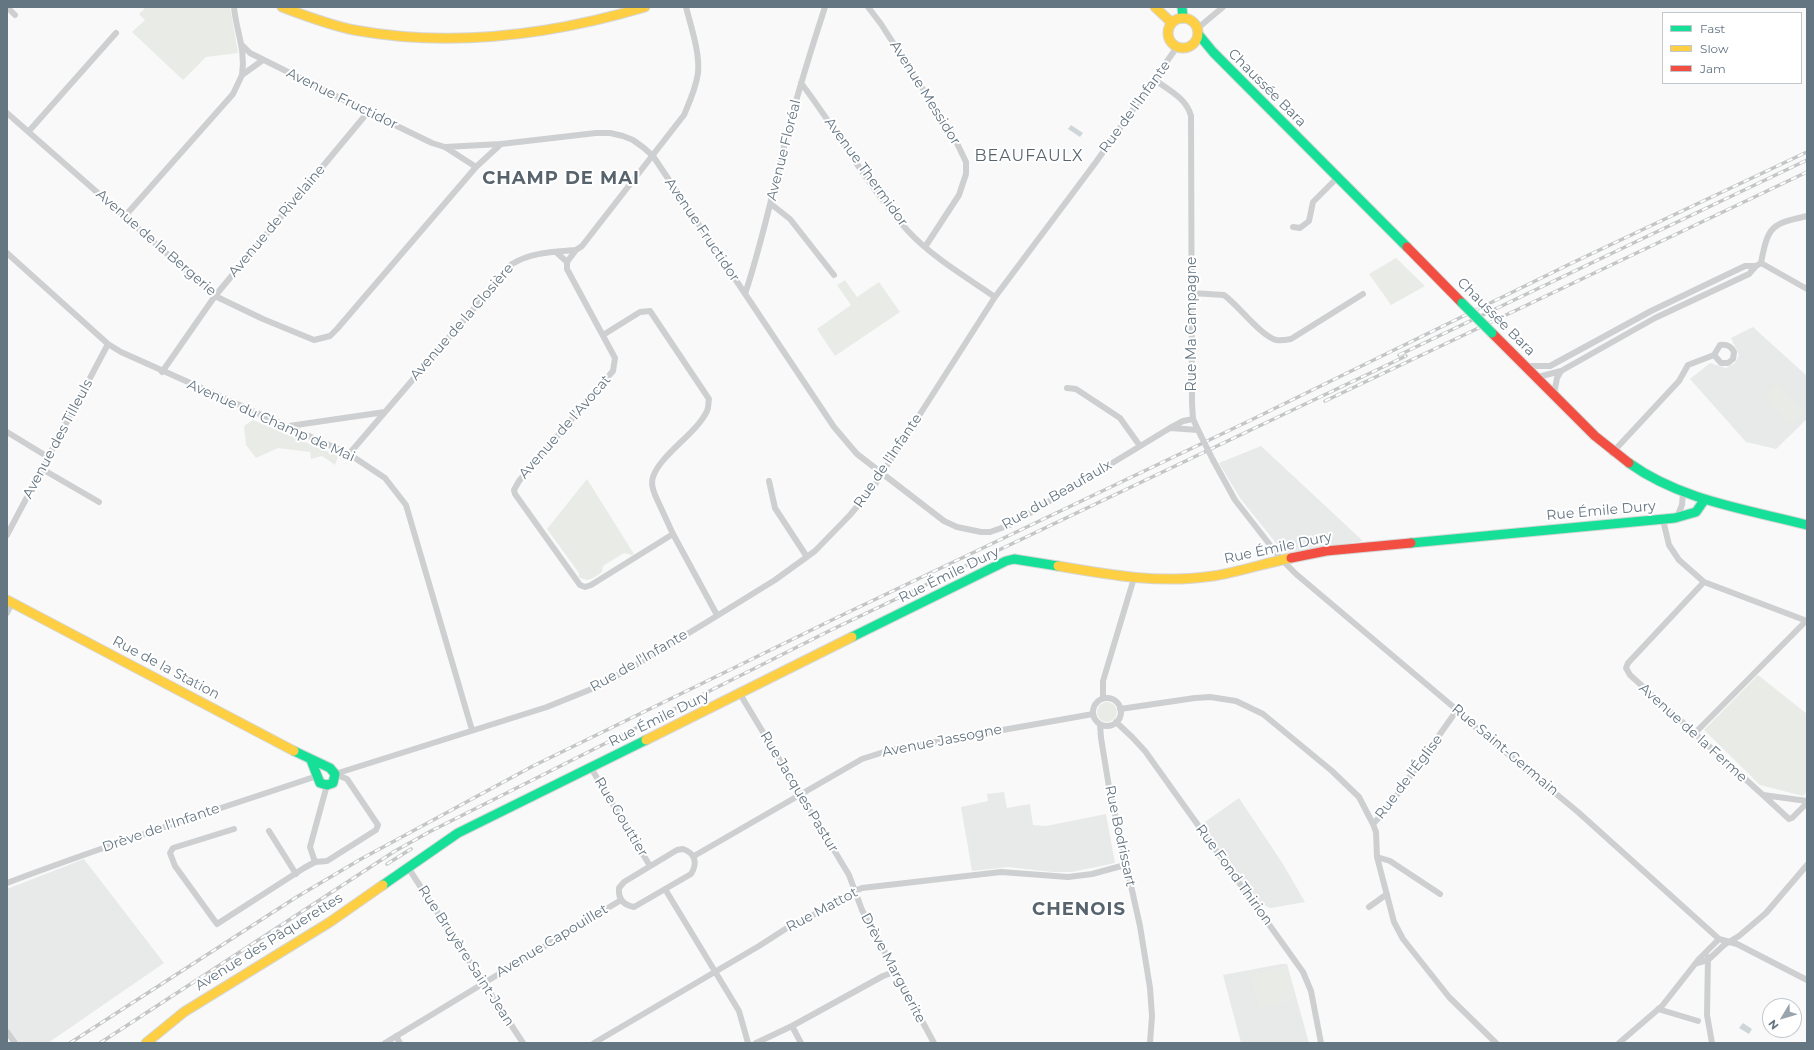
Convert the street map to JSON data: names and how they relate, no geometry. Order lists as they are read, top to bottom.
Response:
{
  "streets": {
    "street": [
      "Chaussée Bara",
      "Avenue Messidor",
      "Avenue Fructidor",
      "Rue de l'Infante",
      "Avenue Floréal",
      "Avenue Thermidor",
      "Avenue de Rivelaine",
      "Avenue de la Bergerie",
      "Avenue de la Closière",
      "Rue Ma Campagne",
      "Avenue du Champ de Mai",
      "Avenue de l'Avocat",
      "Avenue des Tilleuls",
      "Rue du Beaufaulx",
      "Rue Émile Dury",
      "Rue de la Station",
      "Avenue de la Ferme",
      "Avenue Jassogne",
      "Rue Saint-Germain",
      "Rue de l'Église",
      "Rue Jacques Pastur",
      "Rue Gouttier",
      "Drève de l'Infante",
      "Rue Bodrissart",
      "Rue Fond Thirion",
      "Rue Mattot",
      "Avenue Capouillet",
      "Avenue des Pâquerettes",
      "Rue Bruyère Saint-Jean",
      "Drève Marguerite"
    ]
  },
  "crossings": [
    ["Chaussée Bara", "Rue de l'Infante"],
    ["Chaussée Bara", "Rue Émile Dury"],
    ["Avenue Messidor", "Avenue Thermidor"],
    ["Avenue Fructidor", "Rue de l'Infante"],
    ["Avenue Fructidor", "Avenue Floréal"],
    ["Avenue Fructidor", "Avenue de Rivelaine"],
    ["Avenue Fructidor", "Avenue de la Bergerie"],
    ["Avenue Fructidor", "Rue du Beaufaulx"],
    ["Rue de l'Infante", "Avenue Thermidor"],
    ["Rue de l'Infante", "Rue Ma Campagne"],
    ["Rue de l'Infante", "Avenue du Champ de Mai"],
    ["Rue de l'Infante", "Rue du Beaufaulx"],
    ["Rue de l'Infante", "Rue de la Station"],
    ["Rue de l'Infante", "Drève de l'Infante"],
    ["Avenue Floréal", "Avenue Thermidor"],
    ["Avenue de Rivelaine", "Avenue de la Bergerie"],
    ["Avenue de Rivelaine", "Avenue du Champ de Mai"],
    ["Avenue de la Closière", "Avenue du Champ de Mai"],
    ["Avenue de la Closière", "Avenue de l'Avocat"],
    ["Rue Ma Campagne", "Rue du Beaufaulx"],
    ["Rue Ma Campagne", "Rue Émile Dury"],
    ["Rue Ma Campagne", "Rue Saint-Germain"],
    ["Avenue du Champ de Mai", "Avenue des Tilleuls"],
    ["Rue Émile Dury", "Rue Saint-Germain"],
    ["Rue Émile Dury", "Rue Jacques Pastur"],
    ["Rue Émile Dury", "Rue Gouttier"],
    ["Rue Émile Dury", "Avenue des Pâquerettes"],
    ["Rue Émile Dury", "Rue Bruyère Saint-Jean"],
    ["Rue de la Station", "Drève de l'Infante"],
    ["Avenue Jassogne", "Rue Jacques Pastur"],
    ["Avenue Jassogne", "Rue Bodrissart"],
    ["Avenue Jassogne", "Rue Fond Thirion"],
    ["Rue Saint-Germain", "Rue de l'Église"],
    ["Rue Jacques Pastur", "Rue Mattot"],
    ["Rue Jacques Pastur", "Drève Marguerite"],
    ["Rue Bodrissart", "Rue Fond Thirion"],
    ["Rue Bodrissart", "Rue Mattot"],
    ["Rue Mattot", "Drève Marguerite"],
    ["Avenue Capouillet", "Rue Bruyère Saint-Jean"],
    ["Avenue des Pâquerettes", "Rue Bruyère Saint-Jean"]
  ],
  "districts": ["BEAUFAULX", "CHAMP DE MAI", "CHENOIS"],
  "legend": ["Fast", "Slow", "Jam"],
  "north": "bottom left"
}
